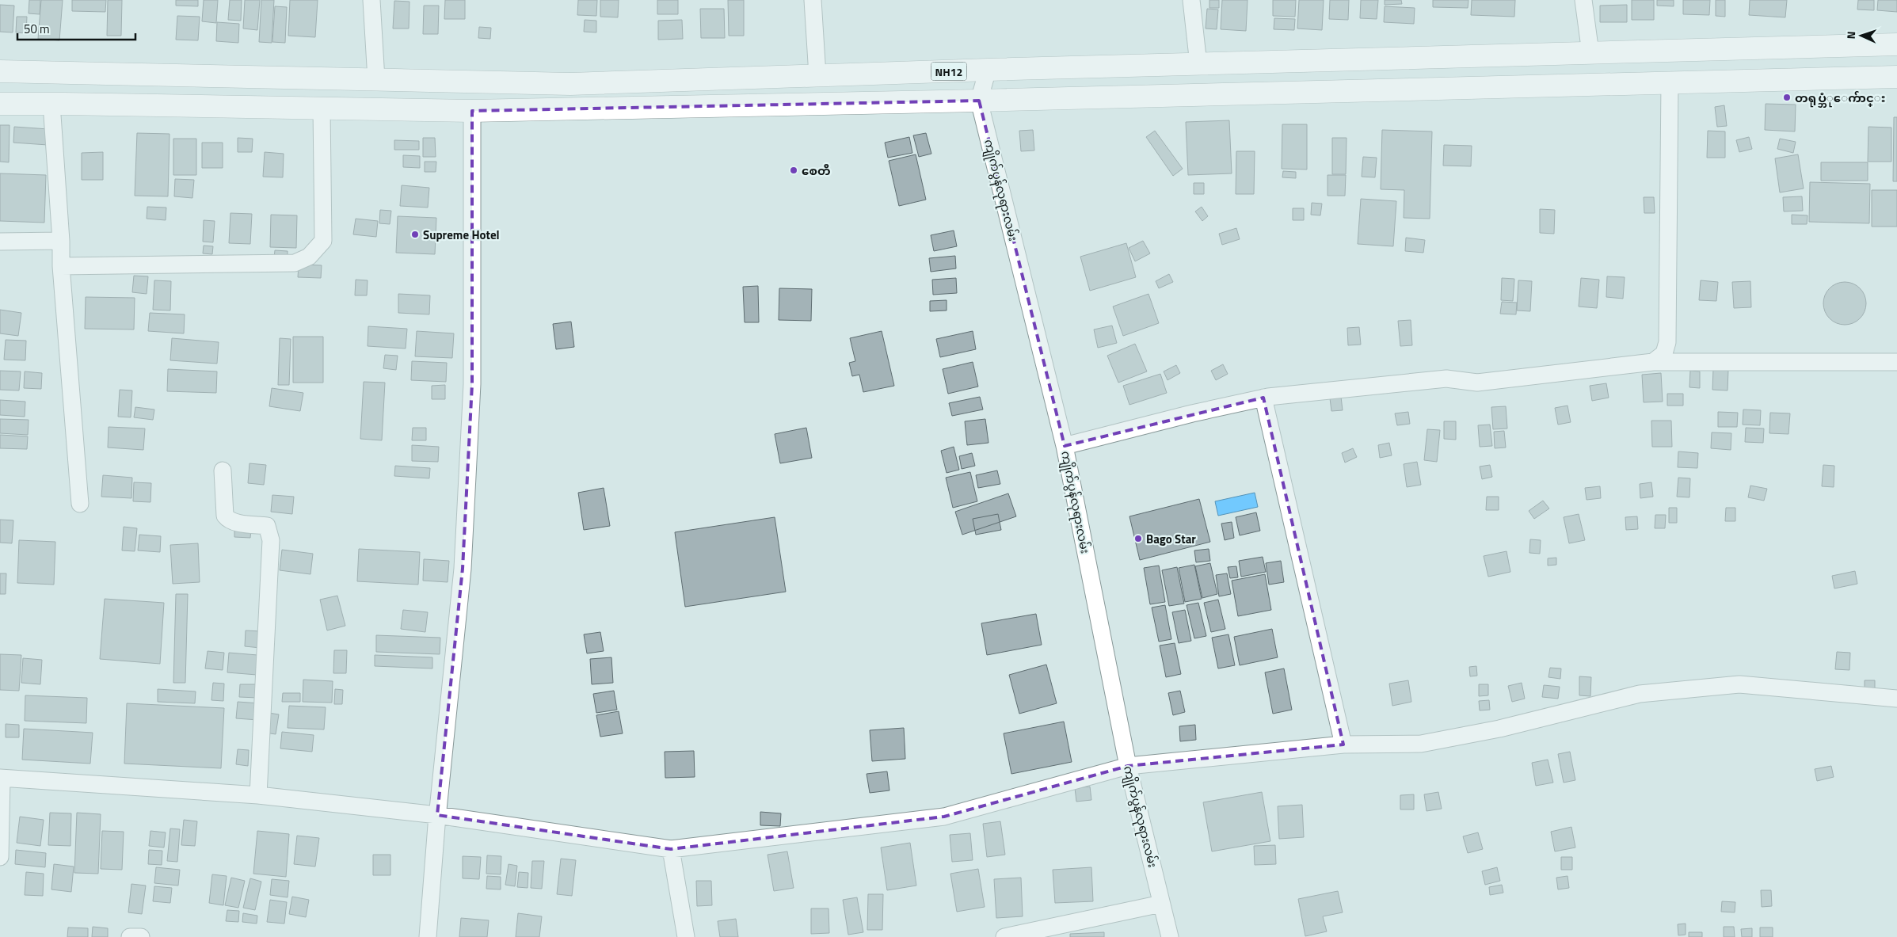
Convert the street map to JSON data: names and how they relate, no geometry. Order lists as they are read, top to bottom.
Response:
{
  "streets": {
    "highway": ["NH12"],
    "street": ["ကျိုက်ပွန်လုရားလမ်း"]
  },
  "crossings": [
    ["NH12", "ကျိုက်ပွန်လုရားလမ်း"]
  ],
  "places": [
    "တရုပ္ဘံုေက်ာင္း",
    "စေတီ",
    "Supreme Hotel",
    "Bago Star"
  ],
  "scale_bar": "50 m",
  "north": "left"
}
